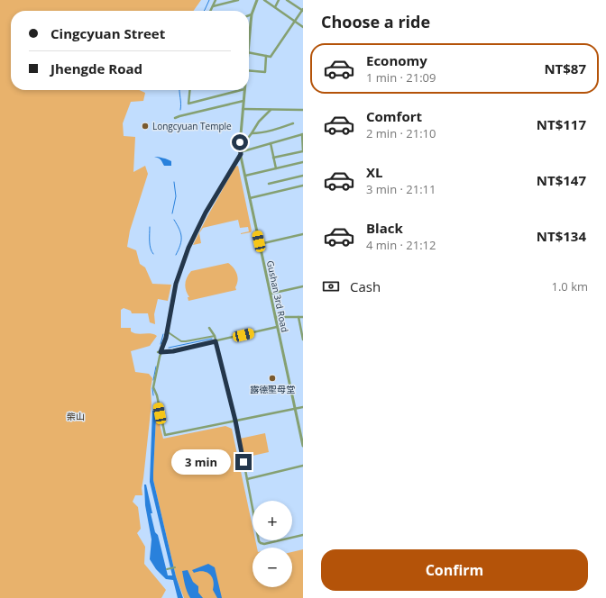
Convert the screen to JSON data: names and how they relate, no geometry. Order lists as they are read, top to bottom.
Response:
{
  "streets": {
    "street": ["Gushan 3rd Road"]
  },
  "parks": ["柴山"],
  "places": ["Longcyuan Temple", "露德聖母堂"],
  "page": {
    "heading": "Choose a ride",
    "banner": ["Cingcyuan Street", "Jhengde Road"],
    "list": [
      {
        "name": "Economy",
        "note": "1 min · 21:09",
        "value": "NT$87"
      },
      {
        "name": "Comfort",
        "note": "2 min · 21:10",
        "value": "NT$117"
      },
      {
        "name": "XL",
        "note": "3 min · 21:11",
        "value": "NT$147"
      },
      {
        "name": "Black",
        "note": "4 min · 21:12",
        "value": "NT$134"
      }
    ],
    "pay": ["Cash", "1.0 km"],
    "bubble": "3 min",
    "map_buttons": ["+", "−"],
    "buttons": "Confirm"
  }
}
